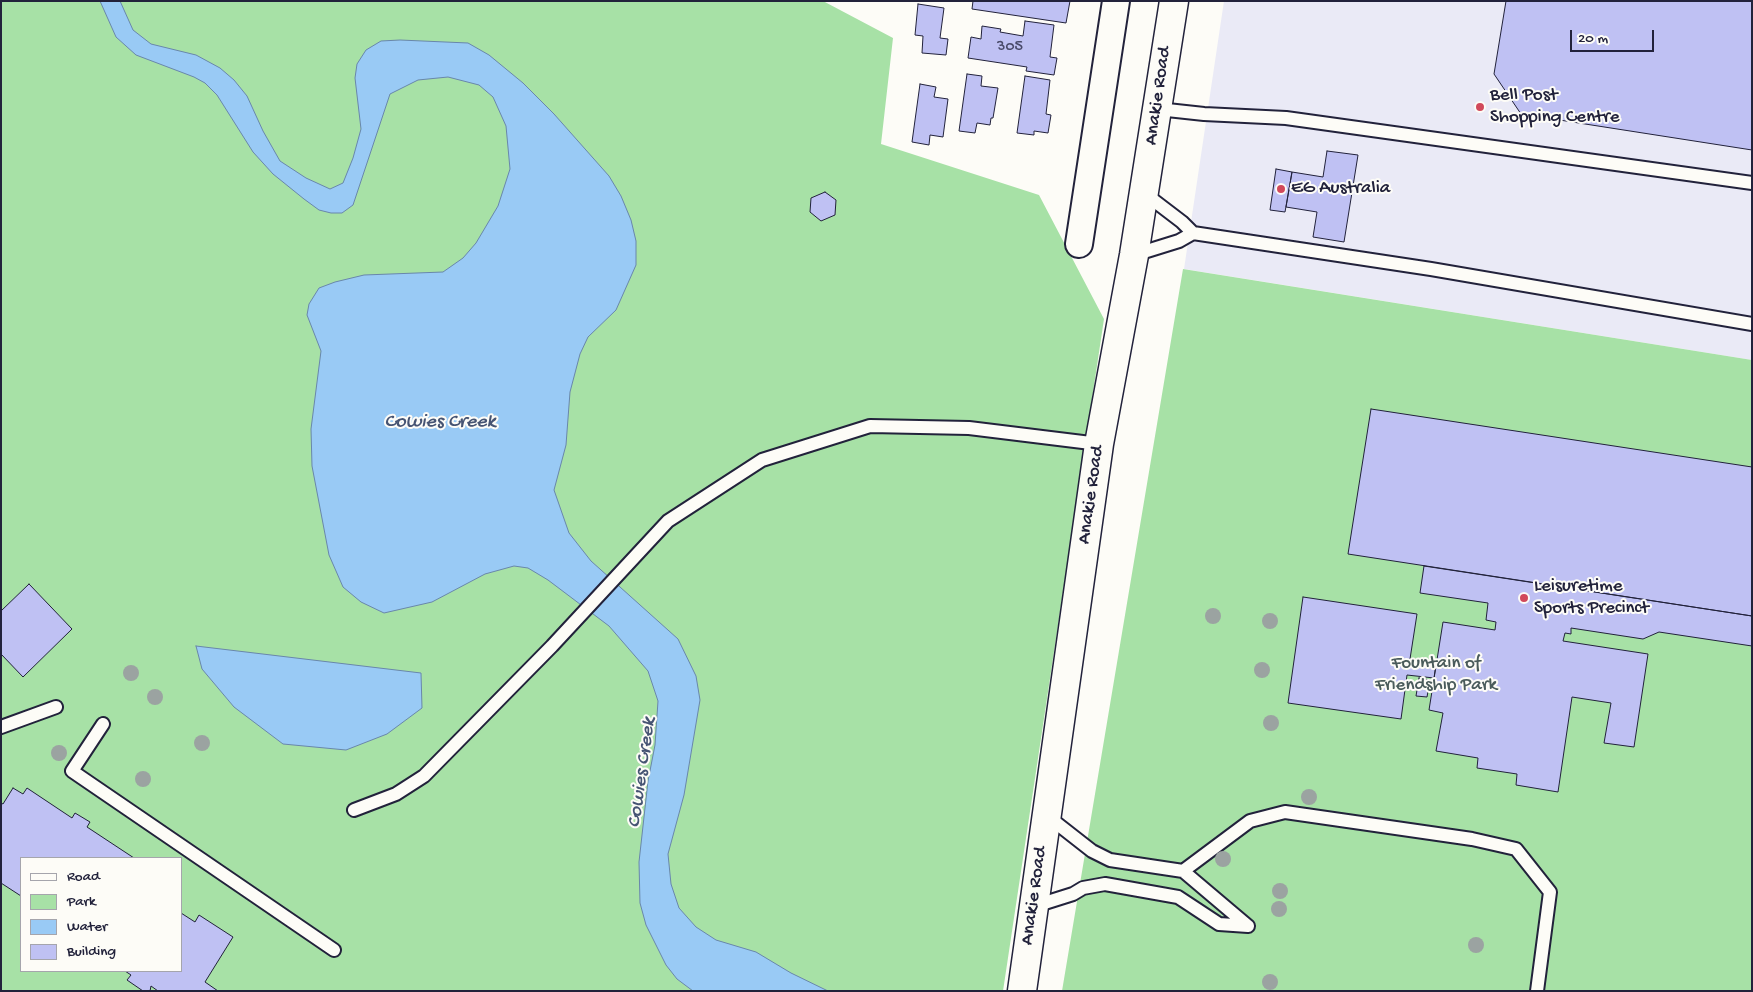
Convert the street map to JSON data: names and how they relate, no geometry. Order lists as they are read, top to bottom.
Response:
{
  "streets": {
    "main road": ["Anakie Road"]
  },
  "water": ["Cowies Creek"],
  "parks": ["Fountain of Friendship Park"],
  "places": ["Bell Post Shopping Centre", "EG Australia", "Leisuretime Sports Precinct"],
  "house_numbers": ["305"],
  "legend": [
    "Road",
    "Park",
    "Water",
    "Building"
  ],
  "scale_bar": "20 m"
}
